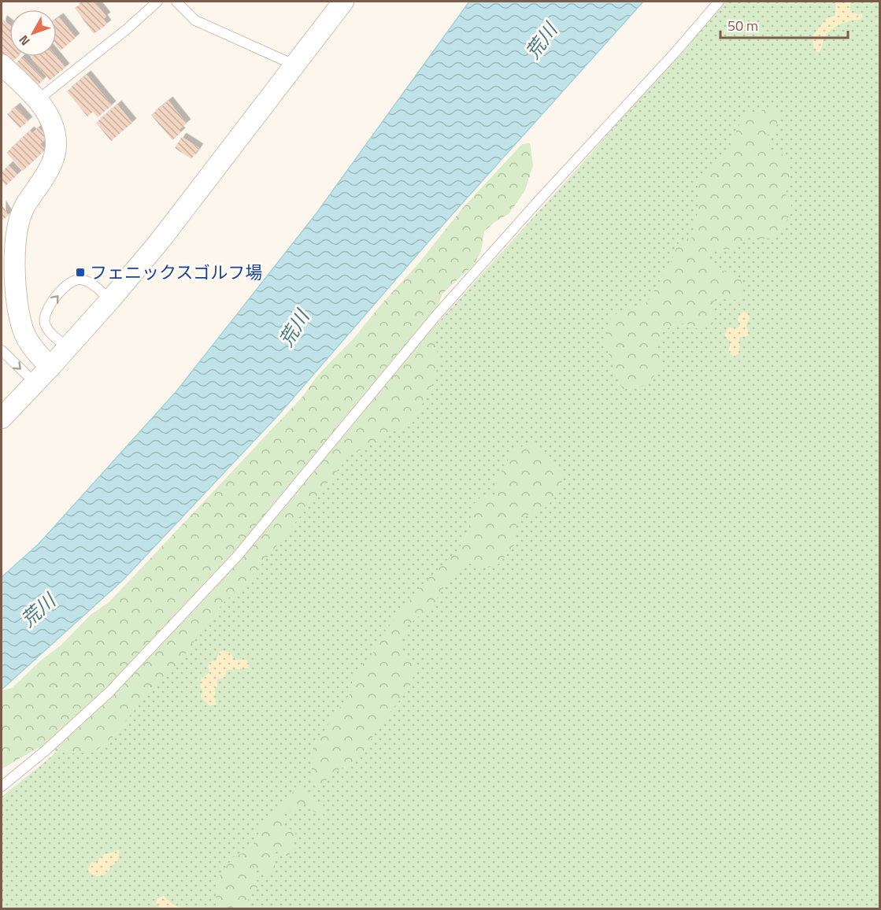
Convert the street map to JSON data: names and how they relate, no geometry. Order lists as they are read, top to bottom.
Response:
{
  "water": ["荒川"],
  "places": {
    "transit": ["フェニックスゴルフ場"]
  },
  "scale_bar": "50 m",
  "north": "bottom left"
}
